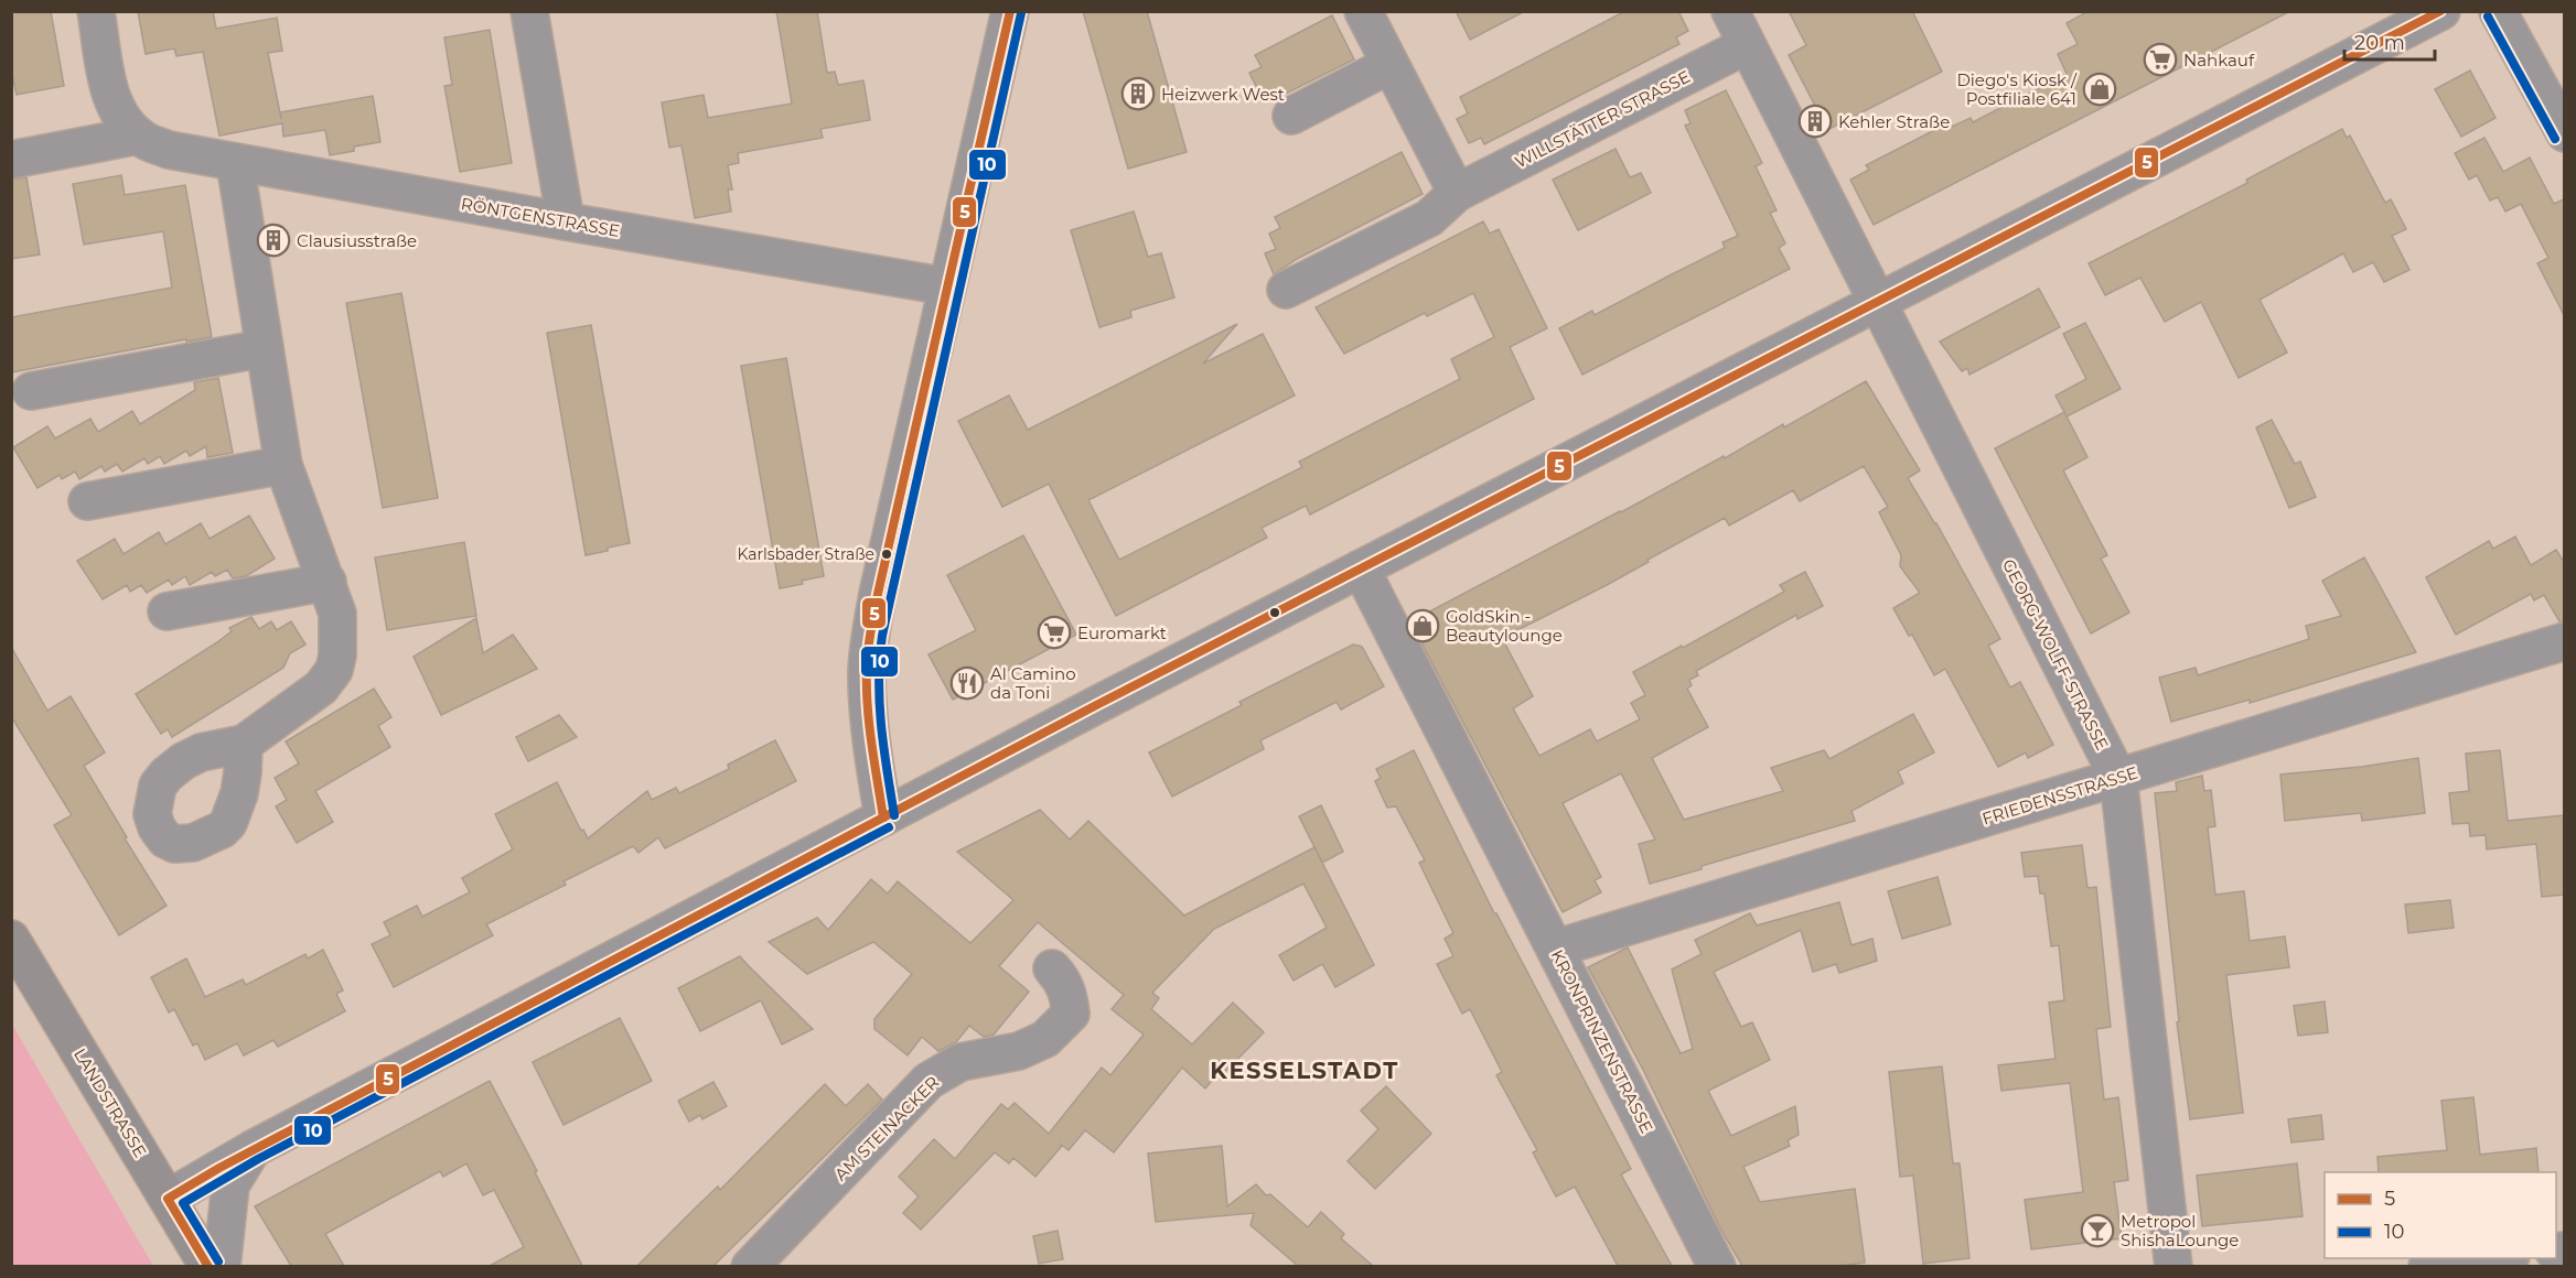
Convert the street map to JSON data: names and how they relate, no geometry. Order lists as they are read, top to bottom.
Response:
{
  "streets": {
    "main road": ["LANDSTRASSE"],
    "street": [
      "WILLSTÄTTER STRASSE",
      "RÖNTGENSTRASSE",
      "GEORG-WOLFF-STRASSE",
      "FRIEDENSSTRASSE",
      "KRONPRINZENSTRASSE",
      "AM STEINACKER"
    ]
  },
  "crossings": [
    ["GEORG-WOLFF-STRASSE", "FRIEDENSSTRASSE"],
    ["FRIEDENSSTRASSE", "KRONPRINZENSTRASSE"]
  ],
  "districts": ["KESSELSTADT"],
  "places": {
    "supermarket": ["Nahkauf", "Euromarkt"],
    "shop": ["Diego's Kiosk / Postfiliale 641", "GoldSkin - Beautylounge"],
    "building": ["Heizwerk West", "Kehler Straße", "Clausiusstraße"],
    "other": ["Karlsbader Straße"],
    "restaurant": ["Al Camino da Toni"],
    "bar": ["Metropol ShishaLounge"]
  },
  "lines": ["transit line 5", "transit line 10"],
  "legend": ["5", "10"],
  "scale_bar": "20 m"
}
